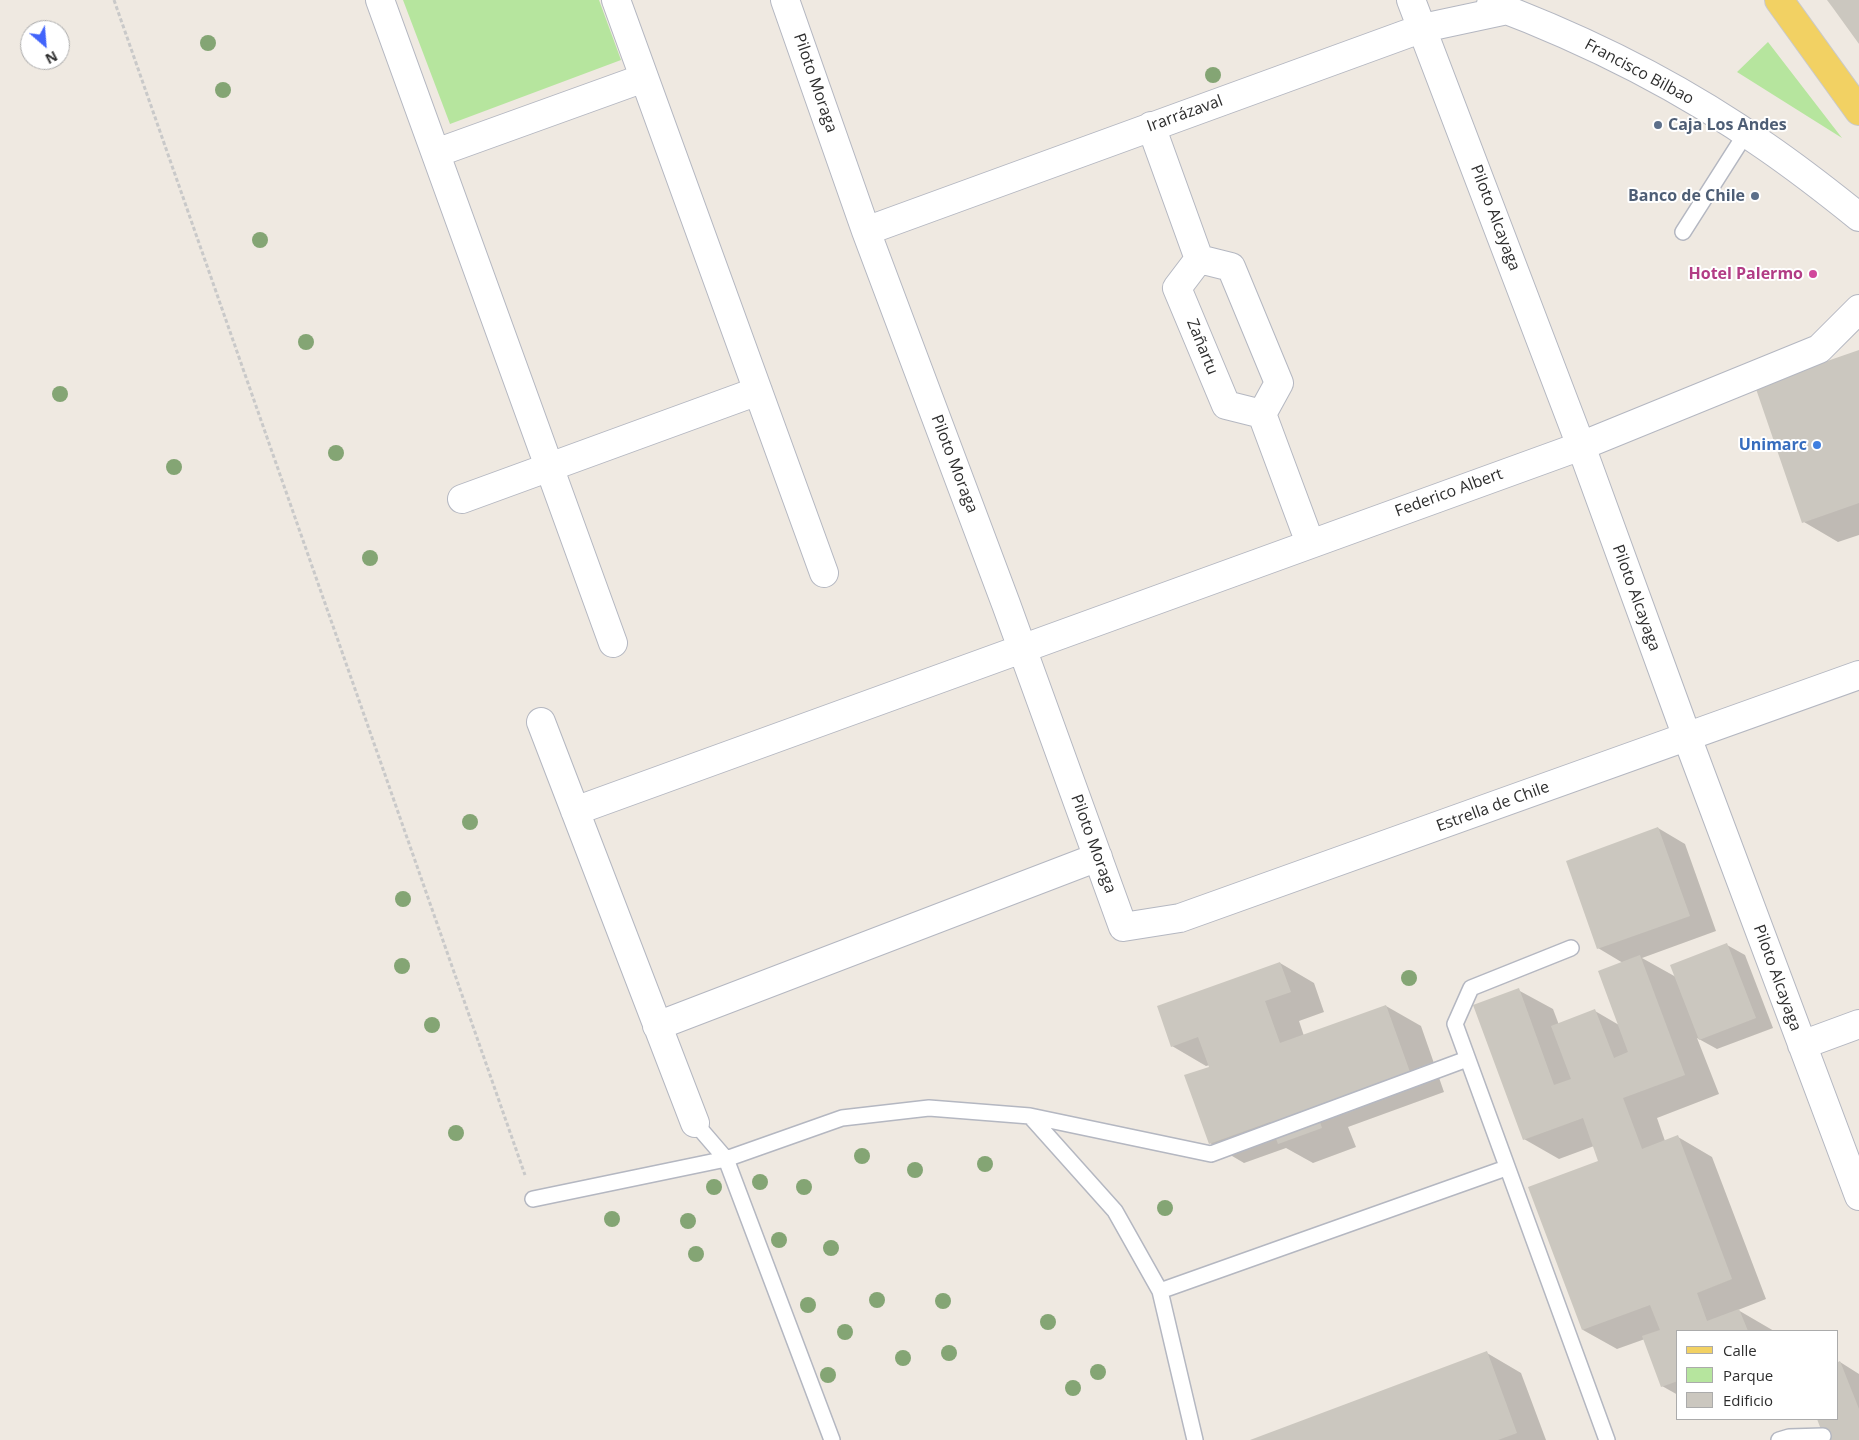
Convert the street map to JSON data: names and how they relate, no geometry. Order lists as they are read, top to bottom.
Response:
{
  "streets": {
    "street": [
      "Francisco Bilbao",
      "Piloto Moraga",
      "Irarrázaval",
      "Piloto Alcayaga",
      "Zañartu",
      "Federico Albert",
      "Estrella de Chile"
    ]
  },
  "crossings": [
    ["Francisco Bilbao", "Irarrázaval"],
    ["Piloto Moraga", "Irarrázaval"],
    ["Piloto Moraga", "Federico Albert"],
    ["Piloto Moraga", "Estrella de Chile"],
    ["Irarrázaval", "Piloto Alcayaga"],
    ["Piloto Alcayaga", "Federico Albert"],
    ["Piloto Alcayaga", "Estrella de Chile"]
  ],
  "places": [
    "Caja Los Andes",
    "Banco de Chile",
    "Hotel Palermo",
    "Unimarc"
  ],
  "legend": ["Calle", "Parque", "Edificio"],
  "north": "bottom right"
}
